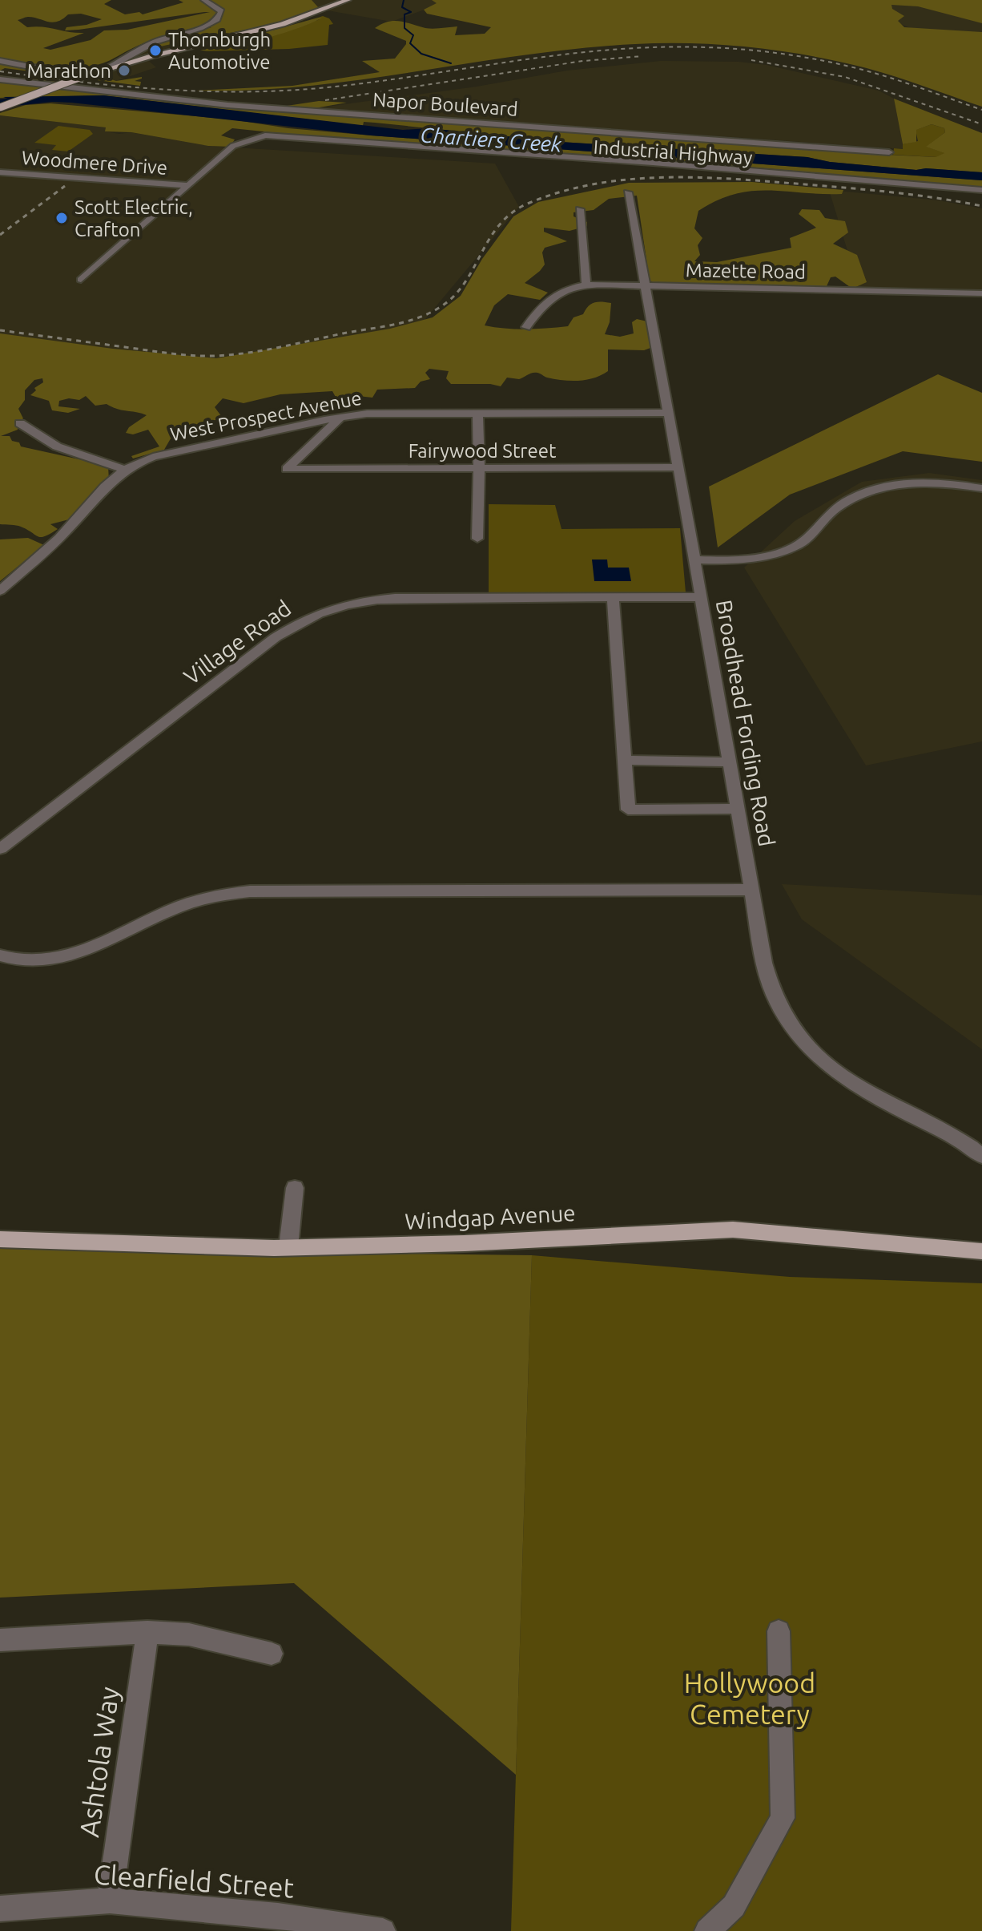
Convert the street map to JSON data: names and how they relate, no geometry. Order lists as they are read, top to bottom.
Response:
{
  "streets": {
    "main road": ["Windgap Avenue"],
    "street": [
      "Napor Boulevard",
      "Industrial Highway",
      "Woodmere Drive",
      "Mazette Road",
      "West Prospect Avenue",
      "Fairywood Street",
      "Village Road",
      "Broadhead Fording Road",
      "Ashtola Way",
      "Clearfield Street"
    ]
  },
  "crossings": [
    ["Mazette Road", "Broadhead Fording Road"],
    ["West Prospect Avenue", "Fairywood Street"],
    ["West Prospect Avenue", "Broadhead Fording Road"],
    ["Fairywood Street", "Broadhead Fording Road"],
    ["Village Road", "Broadhead Fording Road"],
    ["Ashtola Way", "Clearfield Street"]
  ],
  "water": ["Chartiers Creek"],
  "parks": ["Hollywood Cemetery"],
  "places": ["Thornburgh Automotive", "Marathon", "Scott Electric, Crafton"]
}
